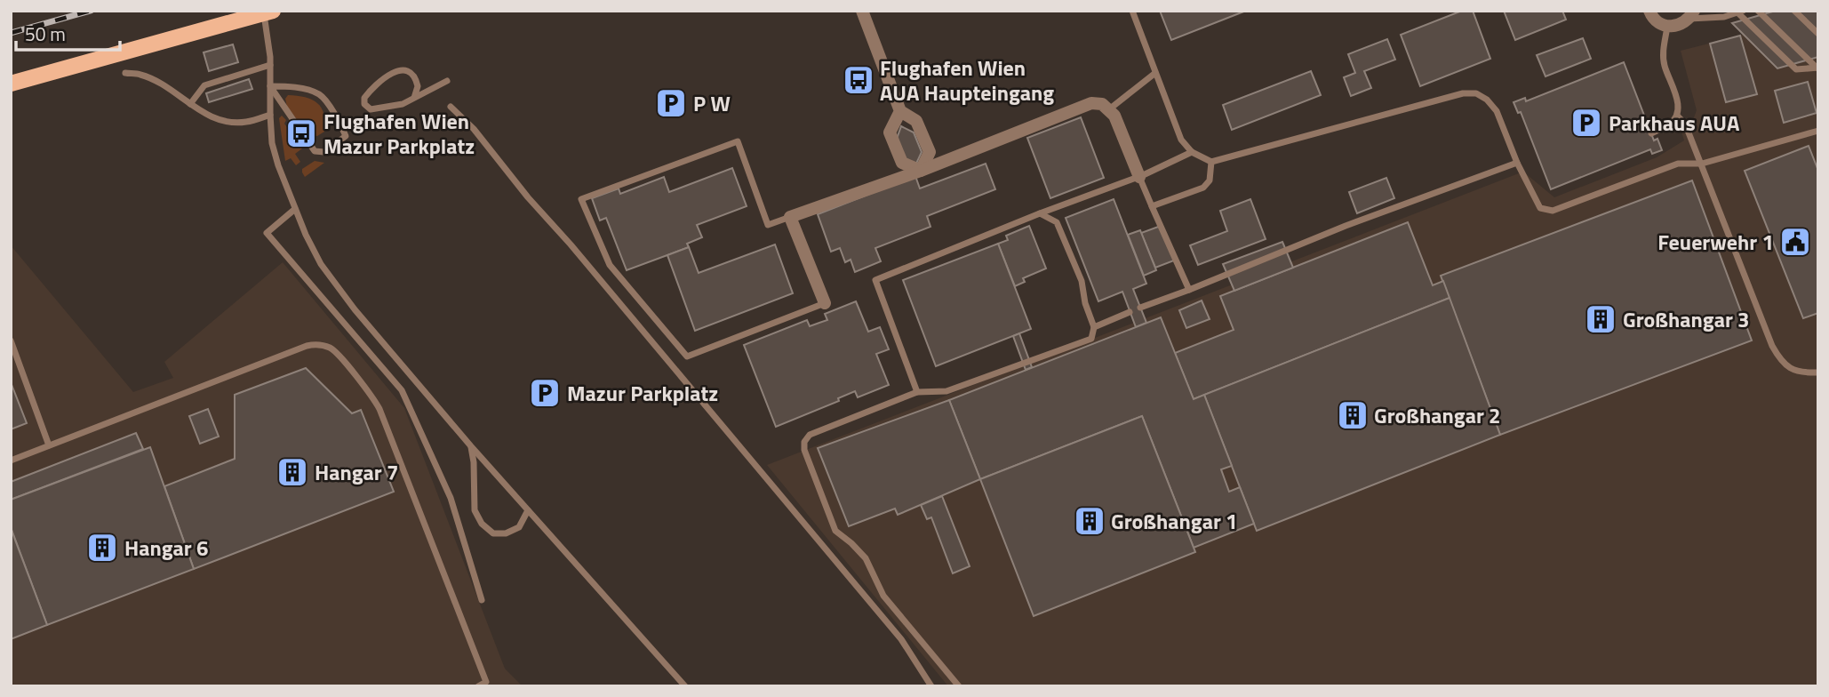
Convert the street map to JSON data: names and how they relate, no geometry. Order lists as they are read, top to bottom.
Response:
{
  "places": {
    "bus stop": ["Flughafen Wien AUA Haupteingang", "Flughafen Wien Mazur Parkplatz"],
    "parking": ["P W", "Parkhaus AUA", "Mazur Parkplatz"],
    "public building": ["Feuerwehr 1"],
    "building": [
      "Großhangar 3",
      "Großhangar 2",
      "Hangar 7",
      "Großhangar 1",
      "Hangar 6"
    ]
  },
  "scale_bar": "50 m"
}
